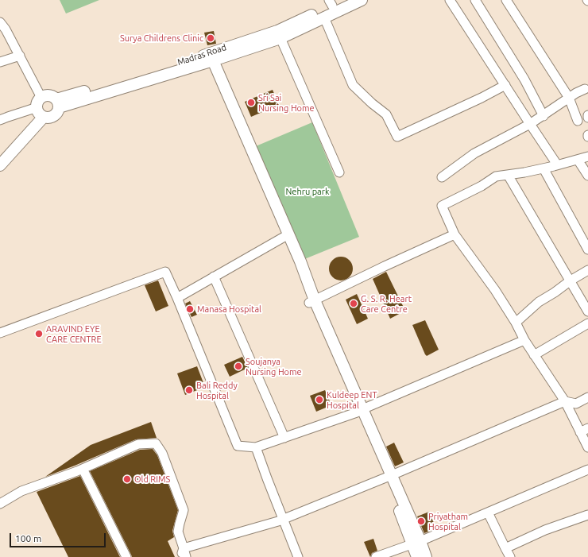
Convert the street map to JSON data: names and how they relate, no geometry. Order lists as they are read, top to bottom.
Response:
{
  "streets": {
    "main road": ["Madras Road"]
  },
  "parks": ["Nehru park"],
  "places": [
    "Surya Childrens Clinic",
    "Sri Sai Nursing Home",
    "G. S. R. Heart Care Centre",
    "Manasa Hospital",
    "ARAVIND EYE CARE CENTRE",
    "Soujanya Nursing Home",
    "Bali Reddy Hospital",
    "Kuldeep ENT Hospital",
    "Old RIMS",
    "Priyatham Hospital"
  ],
  "scale_bar": "100 m"
}
